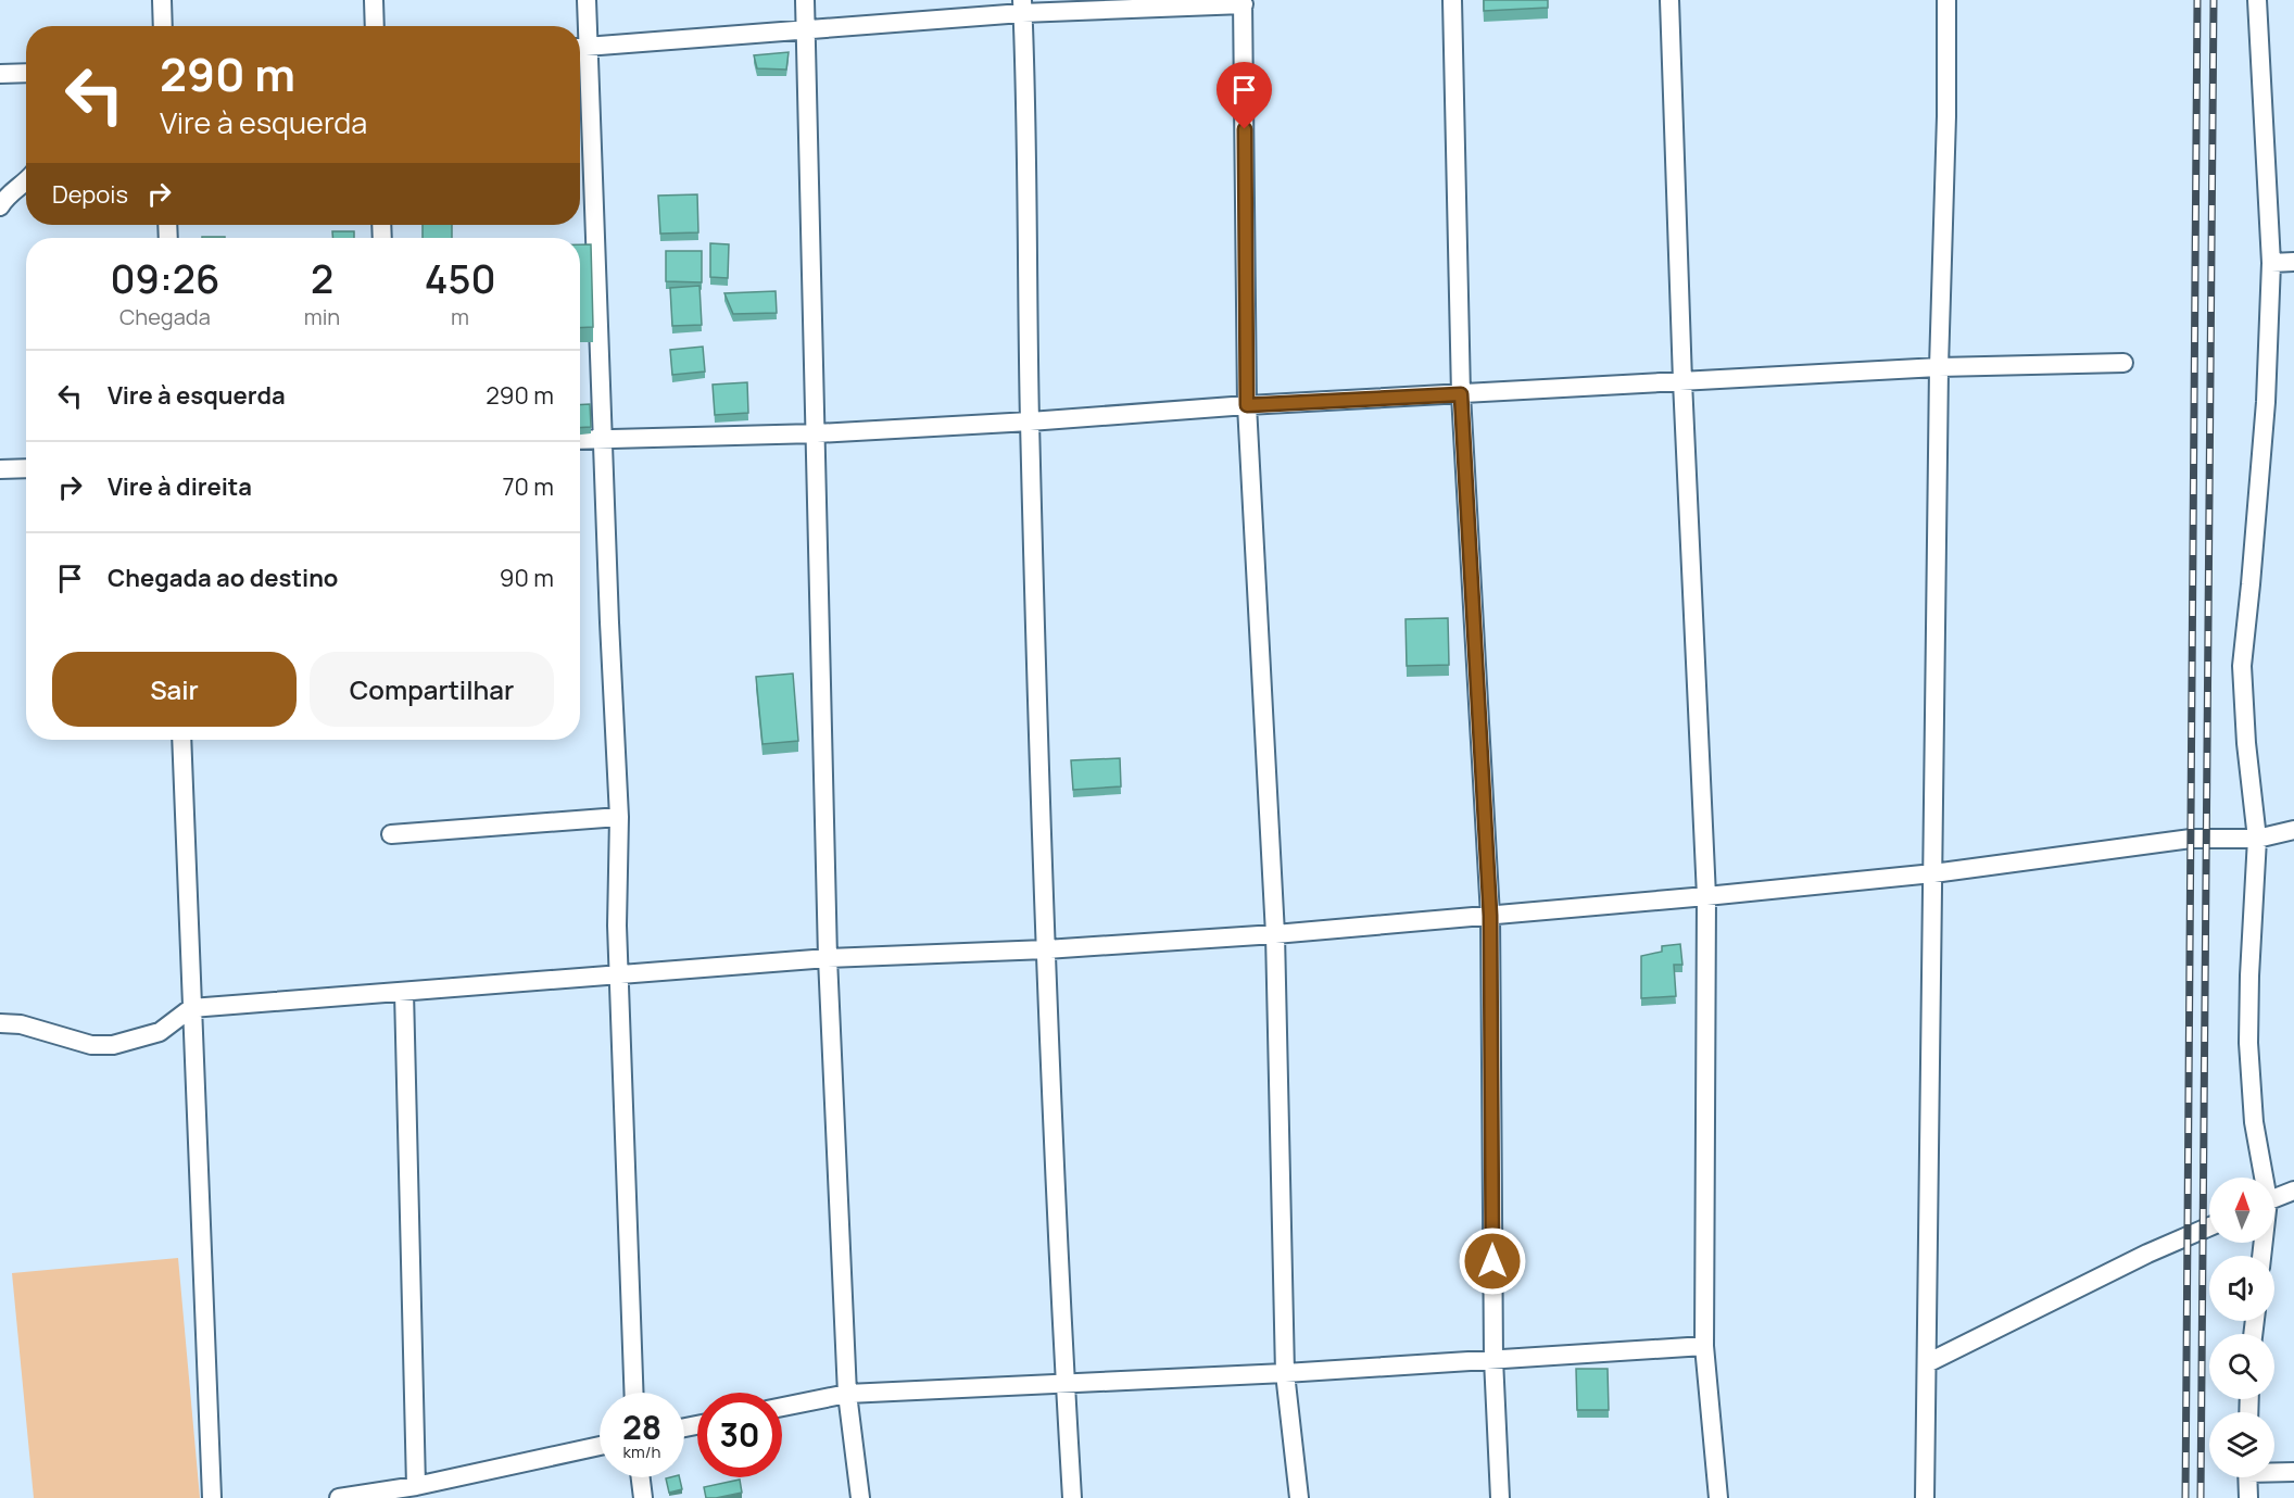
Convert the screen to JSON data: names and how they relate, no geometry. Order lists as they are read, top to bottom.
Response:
{
  "north": "top",
  "page": {
    "turn": ["290 m", "Vire à esquerda"],
    "then": "Depois",
    "eta": [
      "09:26",
      "Chegada",
      "2",
      "min",
      "450",
      "m"
    ],
    "list": [
      {
        "name": "Vire à esquerda",
        "value": "290 m"
      },
      {
        "name": "Vire à direita",
        "value": "70 m"
      },
      {
        "name": "Chegada ao destino",
        "value": "90 m"
      }
    ],
    "buttons": ["Sair", "Compartilhar"],
    "speed": "28 km/h",
    "limit": "30"
  }
}
